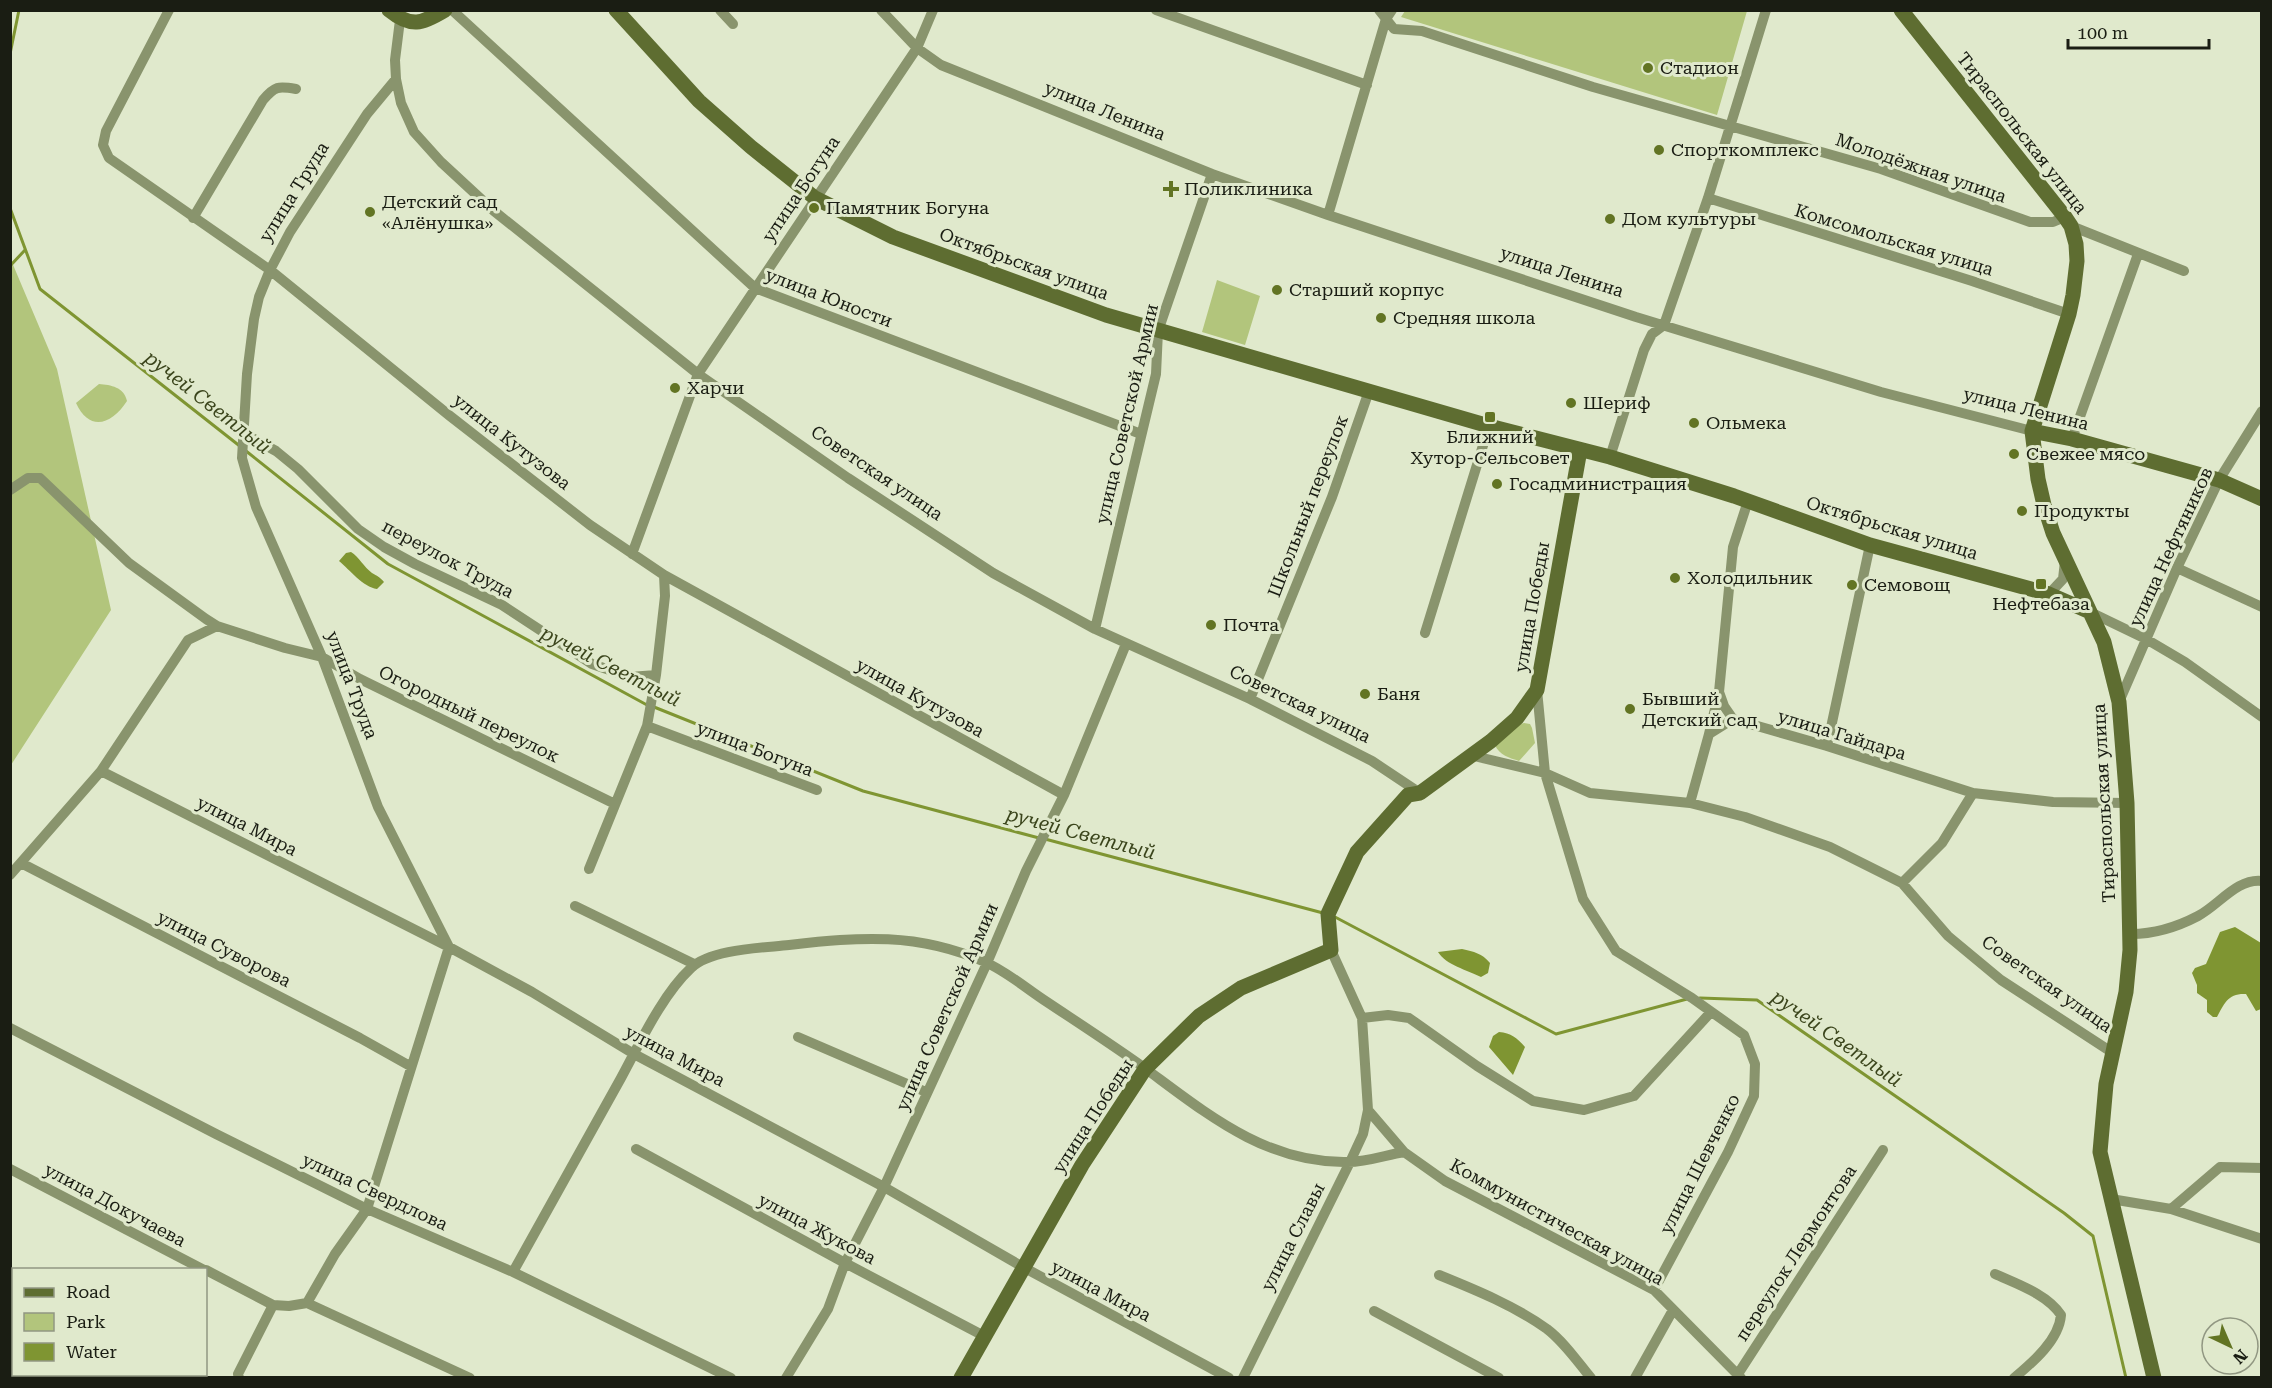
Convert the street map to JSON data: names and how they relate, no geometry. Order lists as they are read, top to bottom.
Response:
{
  "streets": {
    "street": [
      "улица Ленина",
      "Тираспольская улица",
      "Молодёжная улица",
      "улица Богуна",
      "улица Труда",
      "Комсомольская улица",
      "Октябрьская улица",
      "улица Юности",
      "улица Советской Армии",
      "улица Кутузова",
      "Советская улица",
      "Школьный переулок",
      "улица Нефтяников",
      "переулок Труда",
      "улица Победы",
      "Огородный переулок",
      "улица Гайдара",
      "улица Мира",
      "улица Суворова",
      "улица Шевченко",
      "улица Свердлова",
      "улица Докучаева",
      "Коммунистическая улица",
      "улица Жукова",
      "улица Славы",
      "переулок Лермонтова"
    ]
  },
  "crossings": [
    ["улица Ленина", "Тираспольская улица"],
    ["улица Ленина", "улица Богуна"],
    ["улица Ленина", "улица Советской Армии"],
    ["улица Ленина", "улица Нефтяников"],
    ["Тираспольская улица", "Молодёжная улица"],
    ["Тираспольская улица", "Комсомольская улица"],
    ["Тираспольская улица", "Октябрьская улица"],
    ["Тираспольская улица", "Советская улица"],
    ["Тираспольская улица", "улица Нефтяников"],
    ["Тираспольская улица", "улица Гайдара"],
    ["улица Богуна", "Октябрьская улица"],
    ["улица Богуна", "улица Юности"],
    ["улица Богуна", "улица Кутузова"],
    ["улица Богуна", "Советская улица"],
    ["улица Труда", "улица Кутузова"],
    ["улица Труда", "Советская улица"],
    ["улица Труда", "переулок Труда"],
    ["улица Труда", "Огородный переулок"],
    ["улица Труда", "улица Мира"],
    ["Октябрьская улица", "улица Советской Армии"],
    ["Октябрьская улица", "Школьный переулок"],
    ["Октябрьская улица", "улица Нефтяников"],
    ["Октябрьская улица", "улица Победы"],
    ["улица Юности", "улица Советской Армии"],
    ["улица Советской Армии", "улица Кутузова"],
    ["улица Советской Армии", "Советская улица"],
    ["улица Советской Армии", "улица Мира"],
    ["улица Советской Армии", "улица Жукова"],
    ["Советская улица", "Школьный переулок"],
    ["Советская улица", "улица Победы"],
    ["Советская улица", "улица Шевченко"],
    ["улица Победы", "улица Мира"],
    ["улица Победы", "улица Шевченко"],
    ["улица Победы", "улица Жукова"],
    ["улица Шевченко", "Коммунистическая улица"],
    ["Коммунистическая улица", "улица Славы"],
    ["Коммунистическая улица", "переулок Лермонтова"]
  ],
  "water": ["ручей Светлый"],
  "places": {
    "other": [
      "Стадион",
      "Спорткомплекс",
      "Памятник Богуна",
      "Детский сад «Алёнушка»",
      "Дом культуры",
      "Старший корпус",
      "Средняя школа",
      "Харчи",
      "Шериф",
      "Ольмека",
      "Свежее мясо",
      "Госадминистрация",
      "Продукты",
      "Холодильник",
      "Семовощ",
      "Почта",
      "Баня",
      "Бывший Детский сад"
    ],
    "health": ["Поликлиника"],
    "transit": ["Ближний Хутор-Сельсовет", "Нефтебаза"]
  },
  "legend": ["Road", "Park", "Water"],
  "scale_bar": "100 m",
  "north": "bottom right"
}
